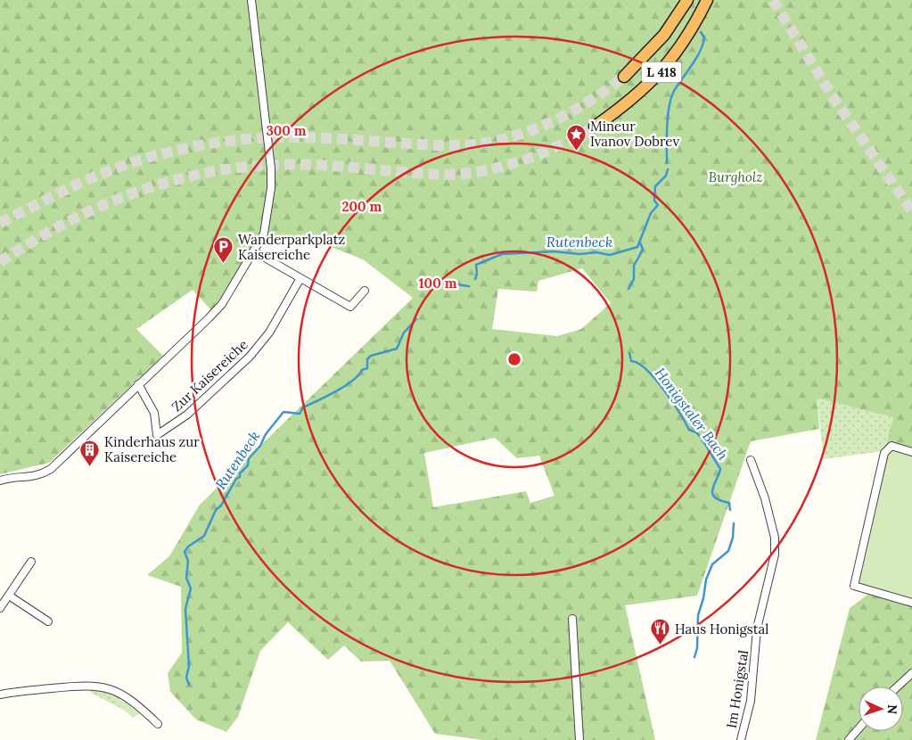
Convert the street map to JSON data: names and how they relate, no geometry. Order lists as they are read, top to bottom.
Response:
{
  "streets": {
    "highway": ["L 418"],
    "street": ["Zur Kaisereiche", "Im Honigstal"]
  },
  "water": ["Rutenbeck", "Honigstaler Bach"],
  "parks": ["Burgholz"],
  "places": {
    "place": ["Mineur Ivanov Dobrev"],
    "parking": ["Wanderparkplatz Kaisereiche"],
    "building": ["Kinderhaus zur Kaisereiche"],
    "restaurant": ["Haus Honigstal"]
  },
  "north": "right",
  "rings": ["300 m", "200 m", "100 m"]
}
